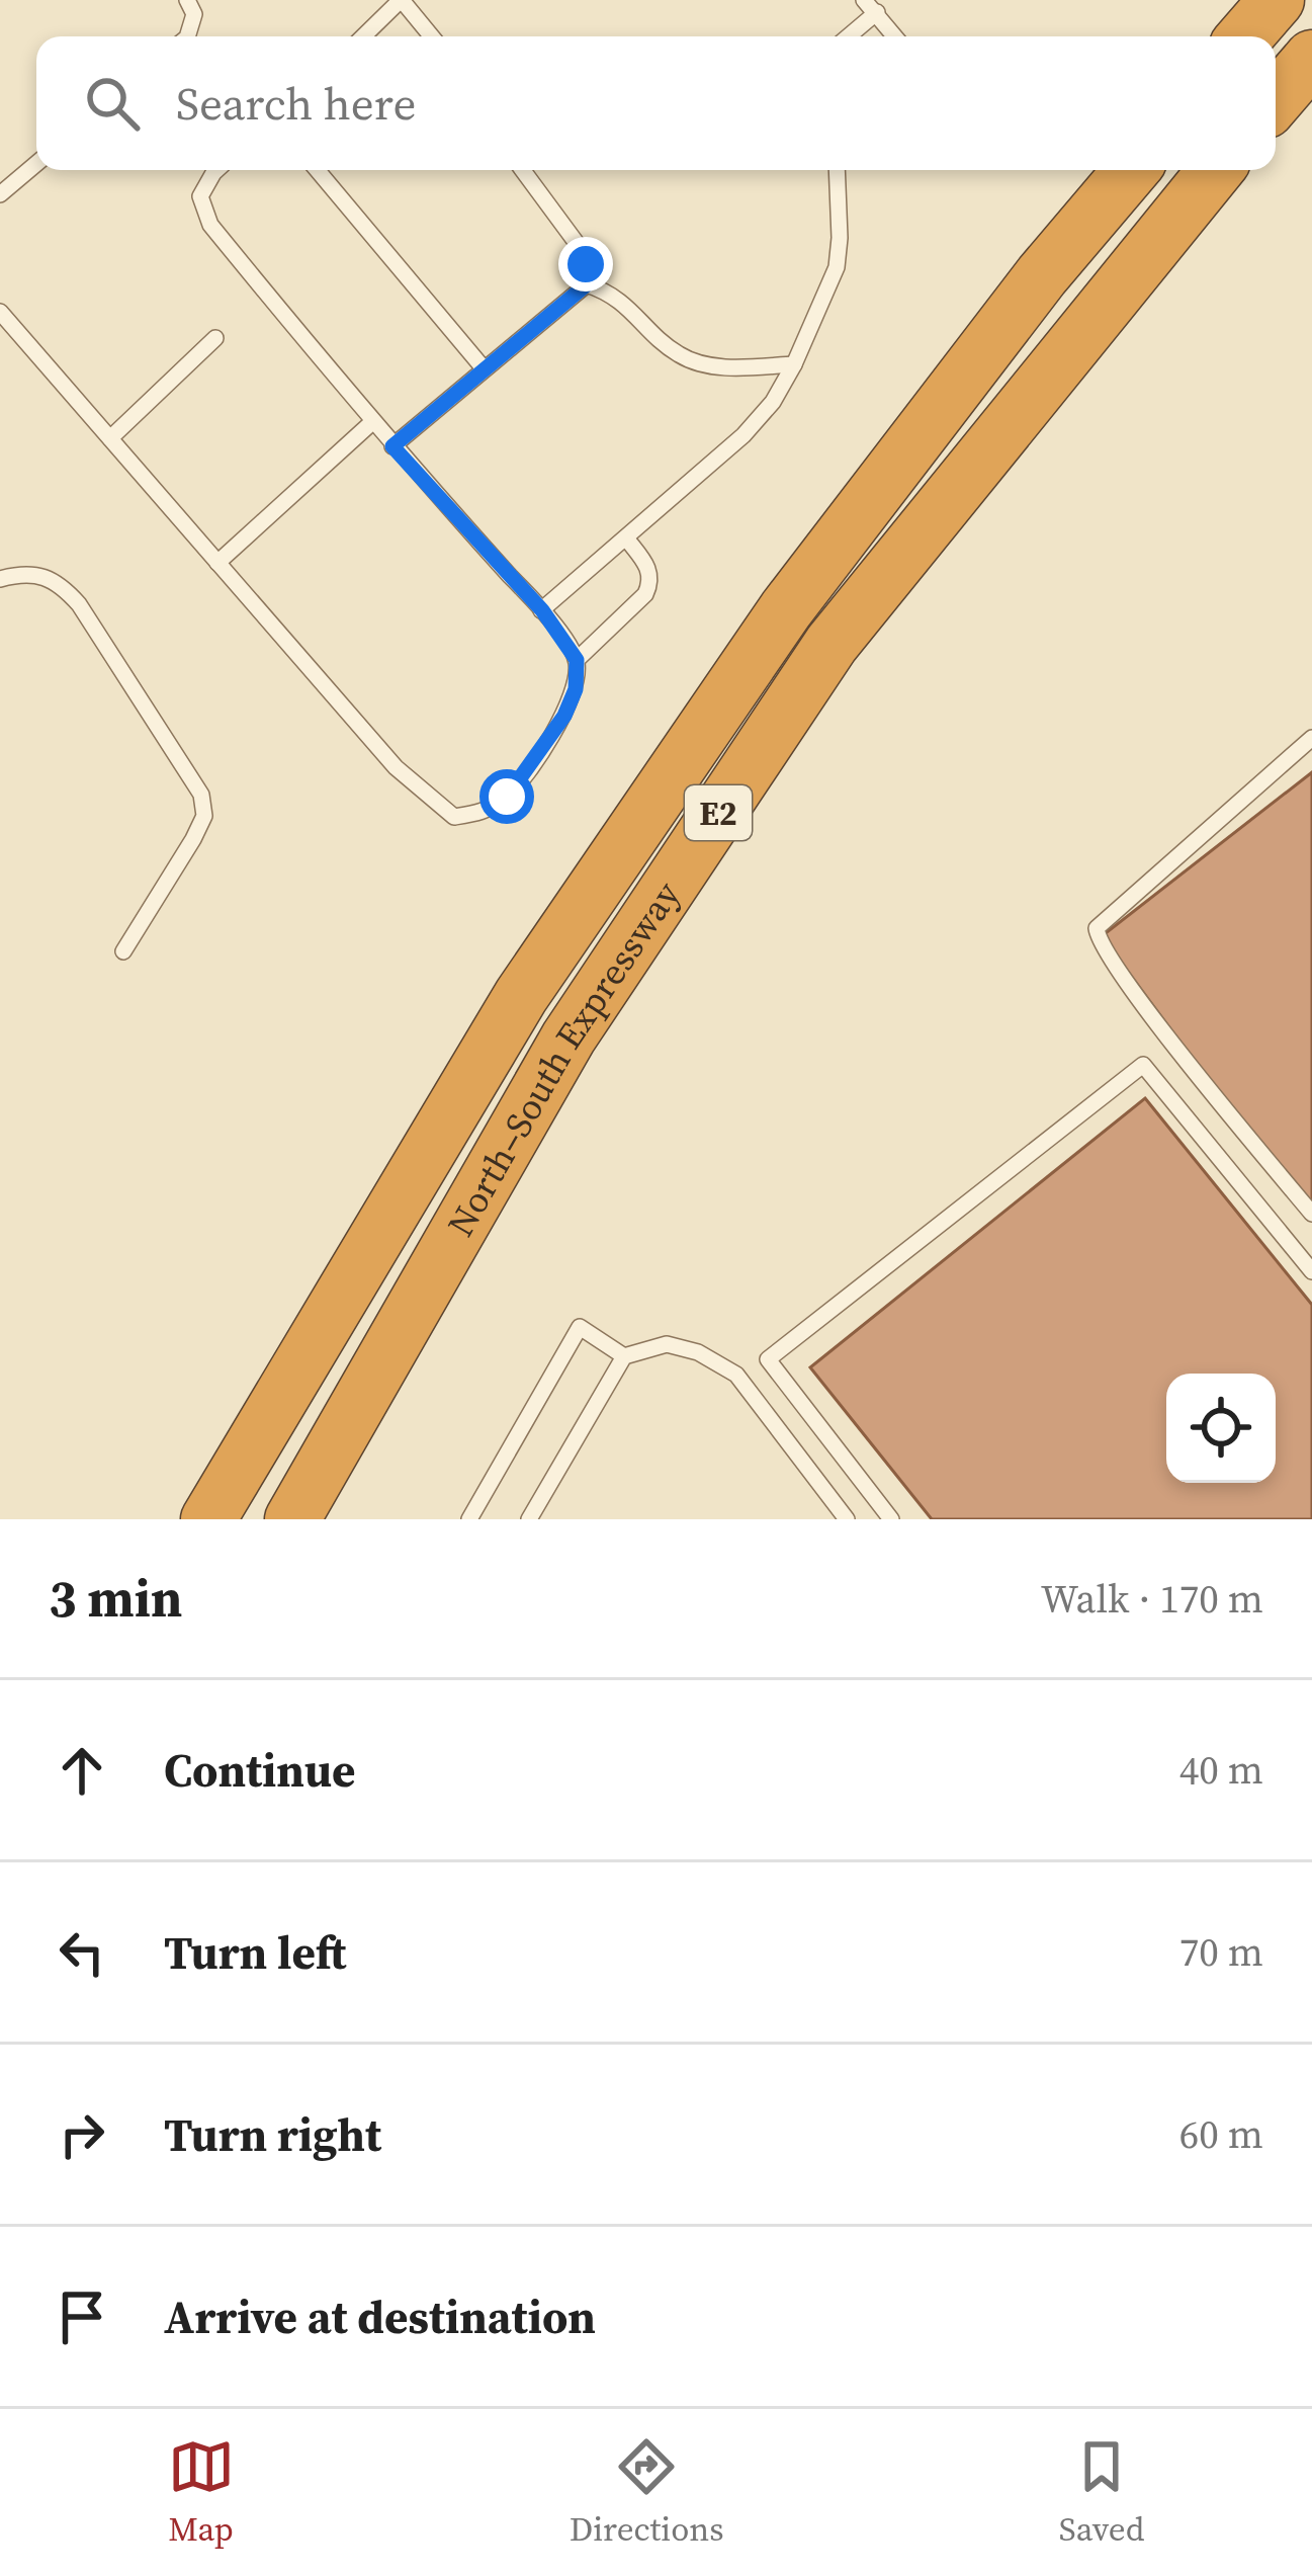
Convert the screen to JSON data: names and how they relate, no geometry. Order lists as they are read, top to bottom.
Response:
{
  "streets": {
    "highway": ["E2", "North–South Expressway"]
  },
  "page": {
    "search": "Search here",
    "heading": ["3 min", "Walk · 170 m"],
    "list": [
      ["Continue", "40 m"],
      ["Turn left", "70 m"],
      ["Turn right", "60 m"],
      "Arrive at destination"
    ],
    "nav": ["Map", "Directions", "Saved"]
  }
}
